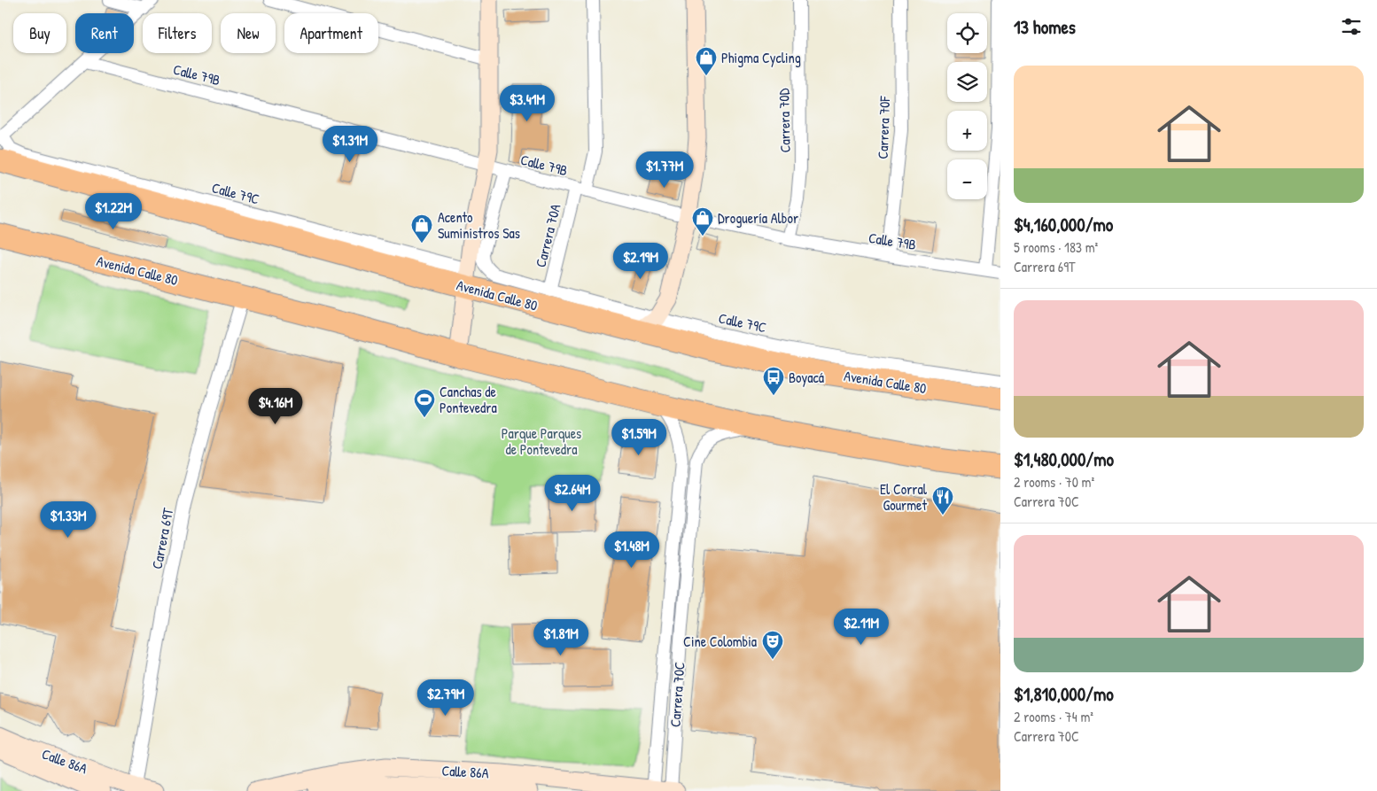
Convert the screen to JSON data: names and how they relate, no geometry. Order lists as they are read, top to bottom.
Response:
{
  "streets": {
    "highway": ["Avenida Calle 80"],
    "street": [
      "Calle 79B",
      "Carrera 70D",
      "Carrera 70F",
      "Calle 79C",
      "Carrera 70A",
      "Carrera 69T",
      "Carrera 70C",
      "Calle 86A"
    ]
  },
  "crossings": [
    ["Calle 79B", "Carrera 70D"],
    ["Calle 79B", "Carrera 70F"],
    ["Calle 79B", "Calle 79C"],
    ["Calle 79B", "Carrera 70A"],
    ["Calle 79C", "Carrera 70A"],
    ["Calle 79C", "Avenida Calle 80"],
    ["Avenida Calle 80", "Carrera 69T"],
    ["Avenida Calle 80", "Carrera 70C"],
    ["Carrera 69T", "Calle 86A"],
    ["Carrera 70C", "Calle 86A"]
  ],
  "parks": ["Parque Parques de Pontevedra"],
  "places": {
    "shop": ["Phigma Cycling", "Droguería Albor", "Acento Suministros Sas"],
    "bus stop": ["Boyacá"],
    "sports": ["Canchas de Pontevedra"],
    "restaurant": ["El Corral Gourmet"],
    "theatre": ["Cine Colombia"]
  },
  "page": {
    "heading": "13 homes",
    "map_buttons": ["+", "−"],
    "chip": [
      "Buy",
      "Rent",
      "Filters",
      "New",
      "Apartment"
    ],
    "list": [
      {
        "name": "$4,160,000/mo",
        "note": "5 rooms · 183 m² · Carrera 69T"
      },
      {
        "name": "$1,480,000/mo",
        "note": "2 rooms · 70 m² · Carrera 70C"
      },
      {
        "name": "$1,810,000/mo",
        "note": "2 rooms · 74 m² · Carrera 70C"
      }
    ],
    "price": [
      "$3.41M",
      "$1.31M",
      "$1.77M",
      "$1.22M",
      "$2.19M",
      "$4.16M",
      "$1.59M",
      "$2.64M",
      "$1.33M",
      "$1.48M",
      "$2.11M",
      "$1.81M",
      "$2.79M"
    ]
  }
}
